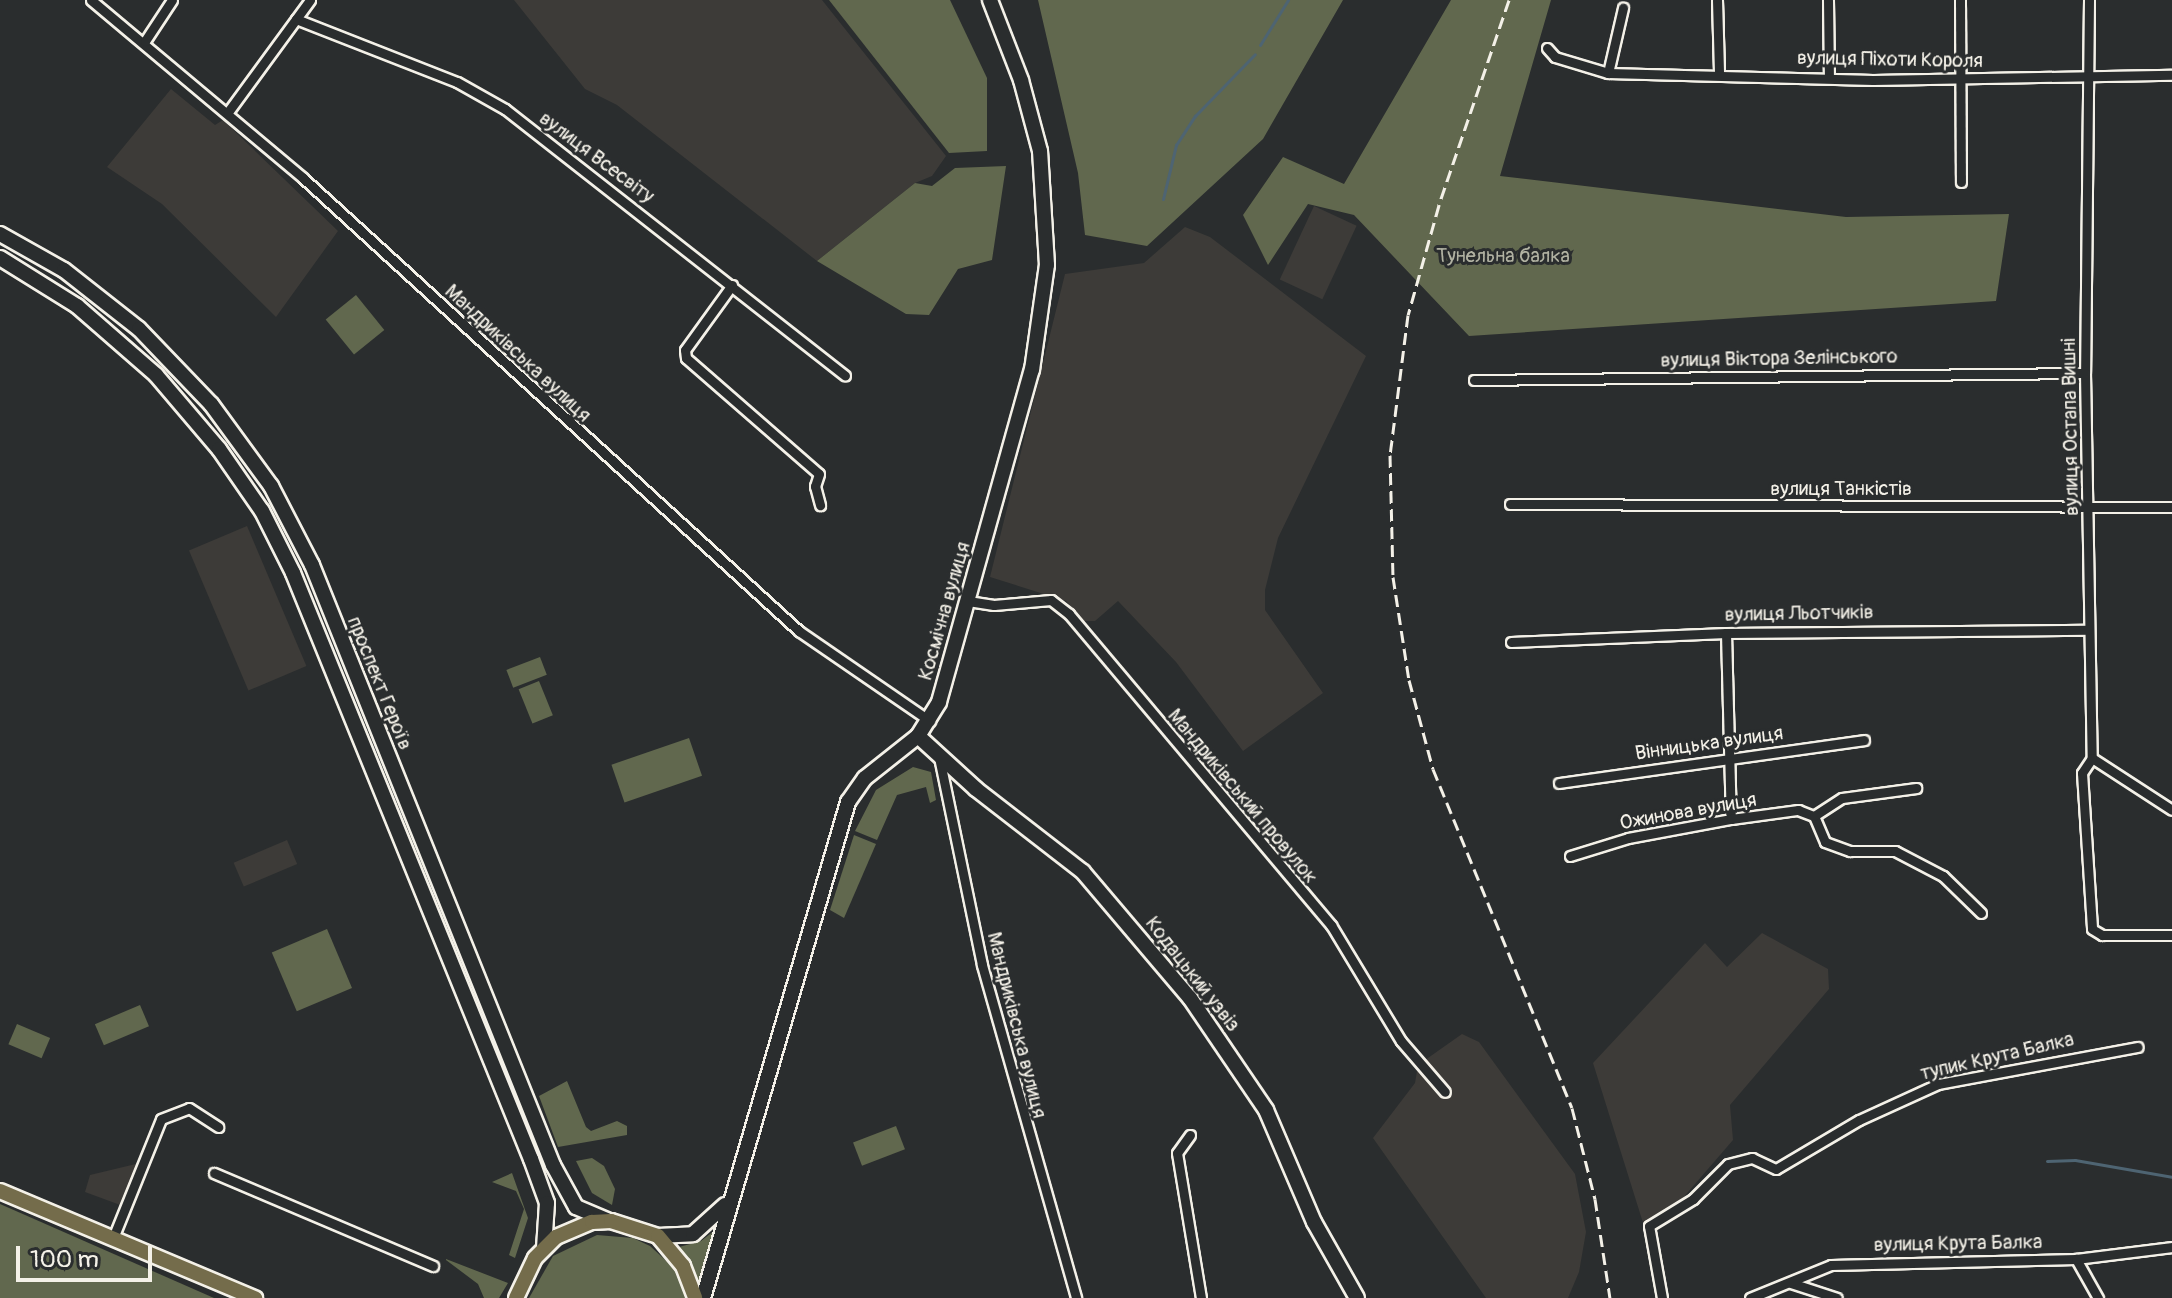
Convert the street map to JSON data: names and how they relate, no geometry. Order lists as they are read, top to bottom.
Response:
{
  "streets": {
    "main road": ["Космічна вулиця", "проспект Героїв", "Кодацький узвіз"],
    "street": [
      "вулиця Піхоти Короля",
      "вулиця Всесвіту",
      "Мандриківська вулиця",
      "вулиця Віктора Зелінського",
      "вулиця Остапа Вишні",
      "вулиця Танкістів",
      "вулиця Льотчиків",
      "Вінницька вулиця",
      "Мандриківський провулок",
      "Ожинова вулиця",
      "тупик Крута Балка",
      "вулиця Крута Балка"
    ]
  },
  "crossings": [
    ["вулиця Піхоти Короля", "вулиця Остапа Вишні"],
    ["Мандриківська вулиця", "Космічна вулиця"],
    ["Мандриківська вулиця", "Кодацький узвіз"],
    ["вулиця Віктора Зелінського", "вулиця Остапа Вишні"],
    ["вулиця Остапа Вишні", "вулиця Танкістів"],
    ["вулиця Остапа Вишні", "вулиця Льотчиків"],
    ["Космічна вулиця", "Мандриківський провулок"],
    ["Космічна вулиця", "Кодацький узвіз"]
  ],
  "parks": ["Тунельна балка"],
  "scale_bar": "100 m"
}
